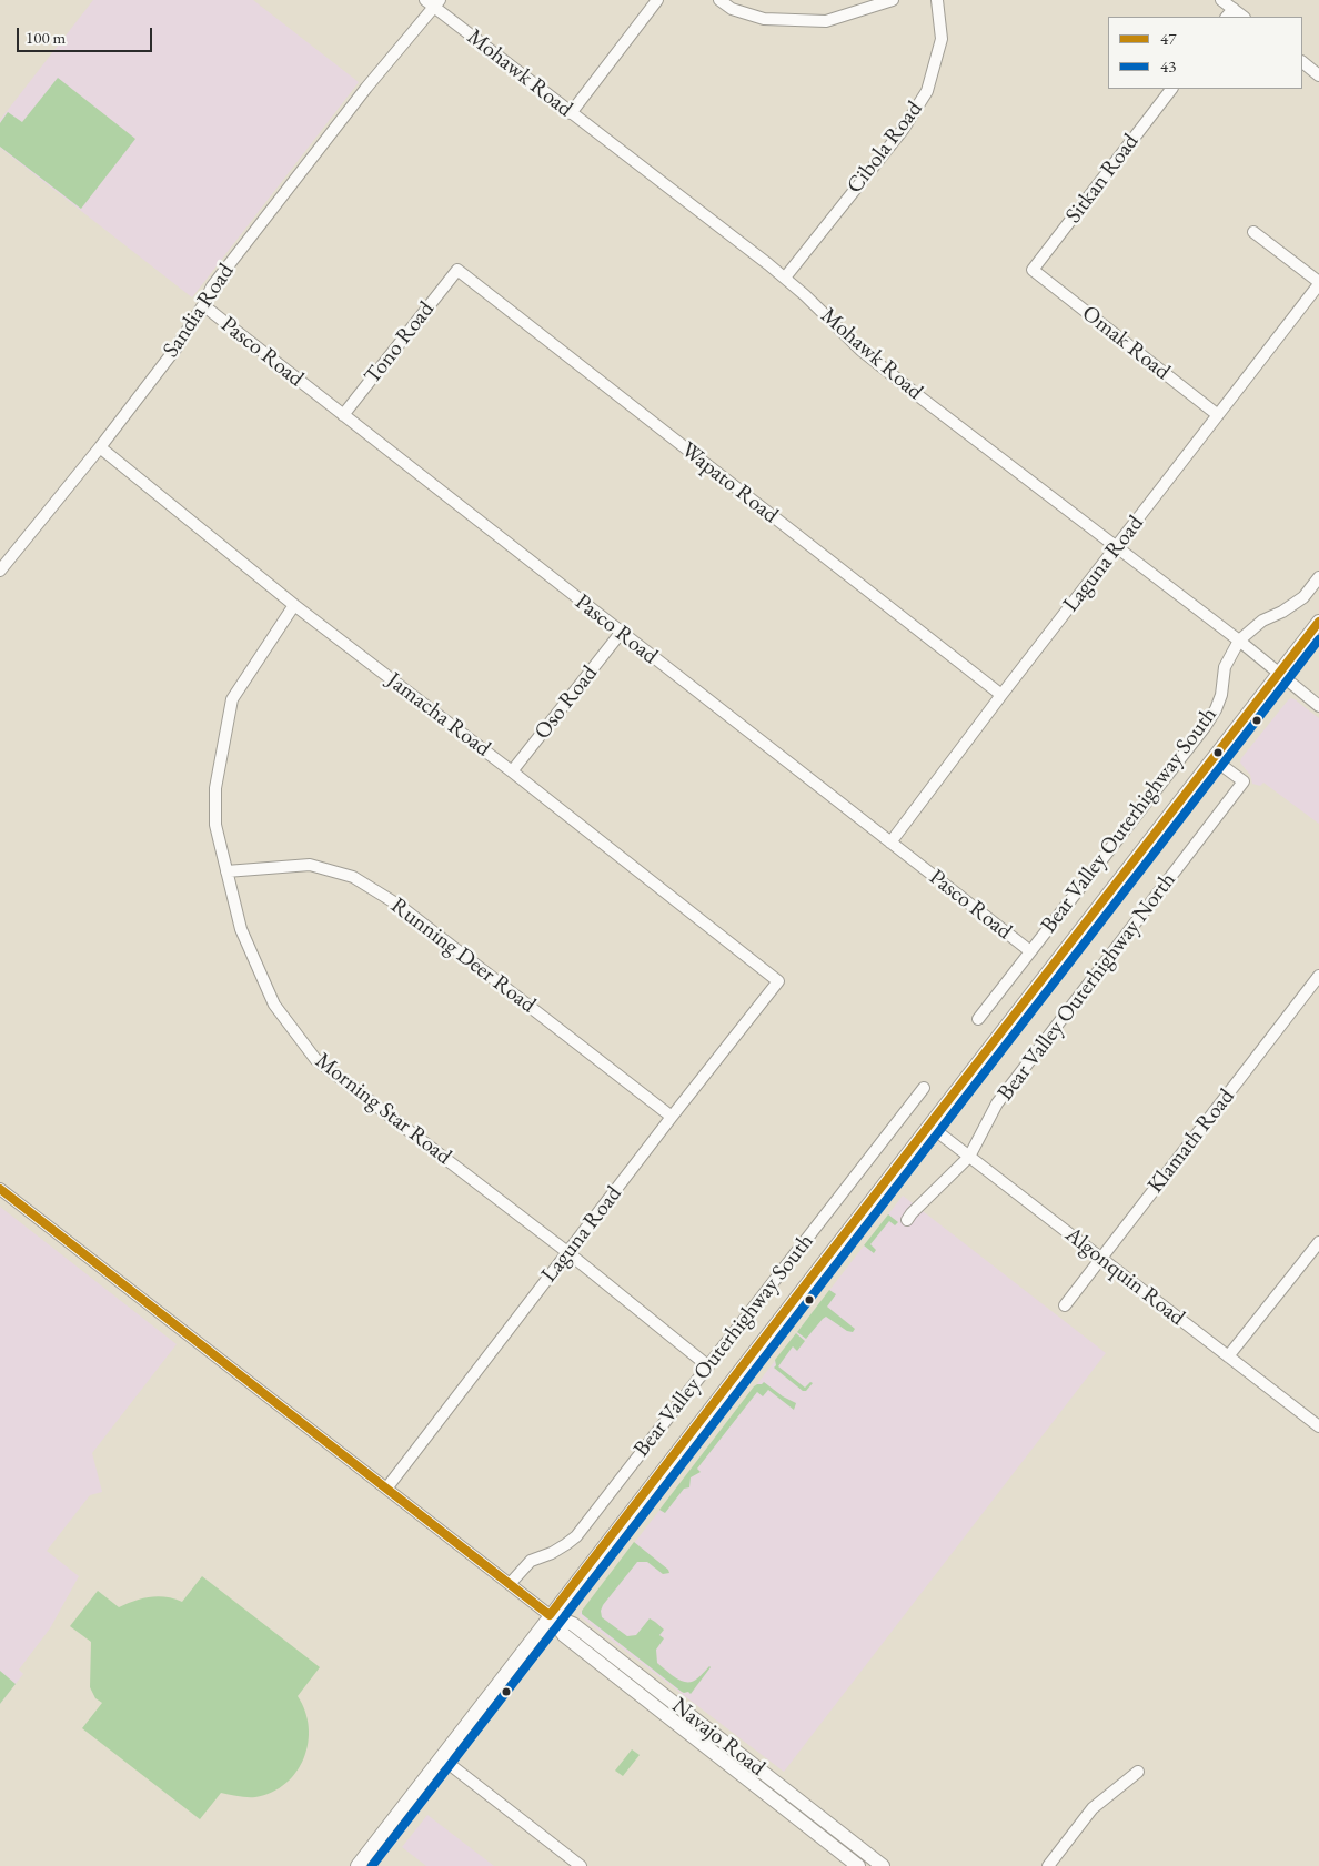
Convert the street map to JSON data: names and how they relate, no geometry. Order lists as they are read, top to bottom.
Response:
{
  "streets": {
    "main road": ["Navajo Road"],
    "street": [
      "Mohawk Road",
      "Cibola Road",
      "Sitkan Road",
      "Sandia Road",
      "Tono Road",
      "Omak Road",
      "Pasco Road",
      "Wapato Road",
      "Laguna Road",
      "Oso Road",
      "Jamacha Road",
      "Bear Valley Outerhighway South",
      "Running Deer Road",
      "Bear Valley Outerhighway North",
      "Morning Star Road",
      "Klamath Road",
      "Algonquin Road"
    ]
  },
  "crossings": [
    ["Mohawk Road", "Cibola Road"],
    ["Mohawk Road", "Sandia Road"],
    ["Mohawk Road", "Laguna Road"],
    ["Mohawk Road", "Bear Valley Outerhighway South"],
    ["Sitkan Road", "Omak Road"],
    ["Sandia Road", "Pasco Road"],
    ["Sandia Road", "Jamacha Road"],
    ["Tono Road", "Pasco Road"],
    ["Tono Road", "Wapato Road"],
    ["Omak Road", "Laguna Road"],
    ["Pasco Road", "Laguna Road"],
    ["Pasco Road", "Oso Road"],
    ["Pasco Road", "Bear Valley Outerhighway South"],
    ["Wapato Road", "Laguna Road"],
    ["Laguna Road", "Jamacha Road"],
    ["Laguna Road", "Running Deer Road"],
    ["Laguna Road", "Morning Star Road"],
    ["Laguna Road", "Navajo Road"],
    ["Oso Road", "Jamacha Road"],
    ["Jamacha Road", "Morning Star Road"],
    ["Bear Valley Outerhighway South", "Morning Star Road"],
    ["Bear Valley Outerhighway South", "Navajo Road"],
    ["Running Deer Road", "Morning Star Road"],
    ["Bear Valley Outerhighway North", "Algonquin Road"],
    ["Klamath Road", "Algonquin Road"]
  ],
  "lines": ["transit line 47", "transit line 43"],
  "legend": ["47", "43"],
  "scale_bar": "100 m"
}
